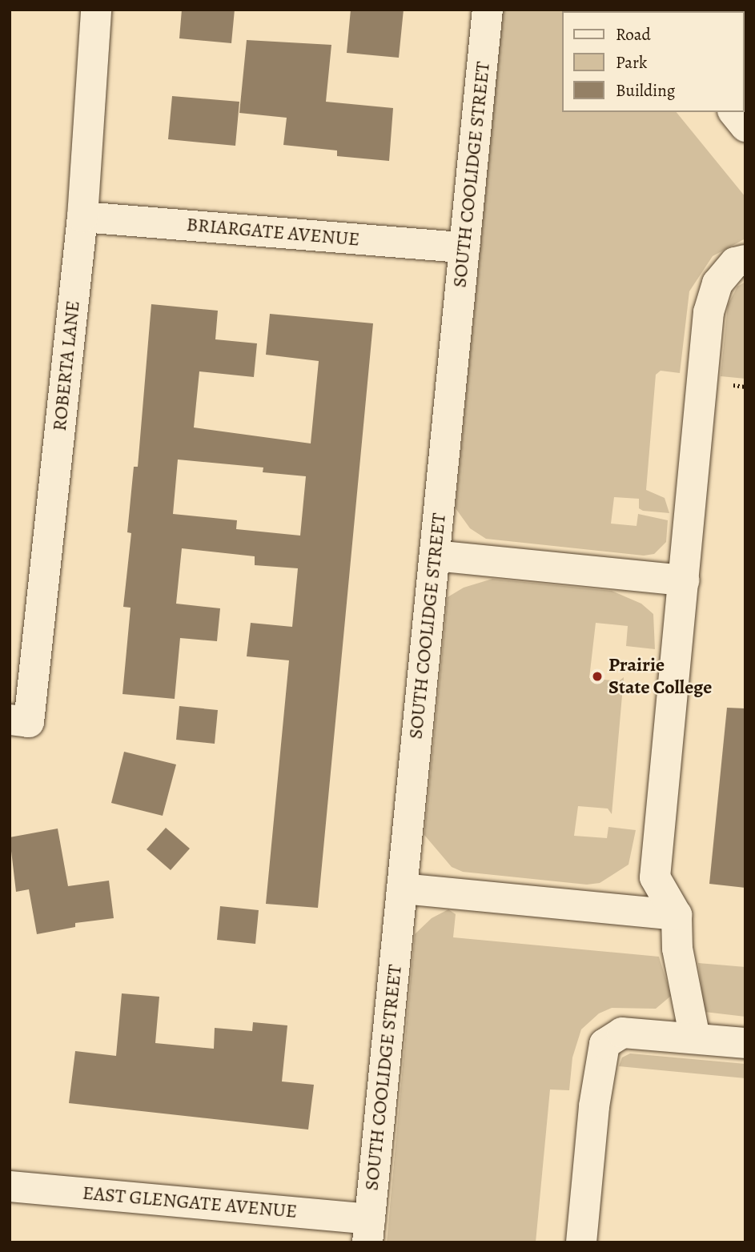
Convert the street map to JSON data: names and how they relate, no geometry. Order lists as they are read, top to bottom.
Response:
{
  "streets": {
    "street": [
      "SOUTH COOLIDGE STREET",
      "BRIARGATE AVENUE",
      "ROBERTA LANE",
      "EAST GLENGATE AVENUE"
    ]
  },
  "crossings": [
    ["SOUTH COOLIDGE STREET", "BRIARGATE AVENUE"],
    ["SOUTH COOLIDGE STREET", "EAST GLENGATE AVENUE"],
    ["BRIARGATE AVENUE", "ROBERTA LANE"]
  ],
  "places": ["Prairie State College"],
  "legend": ["Road", "Park", "Building"]
}
